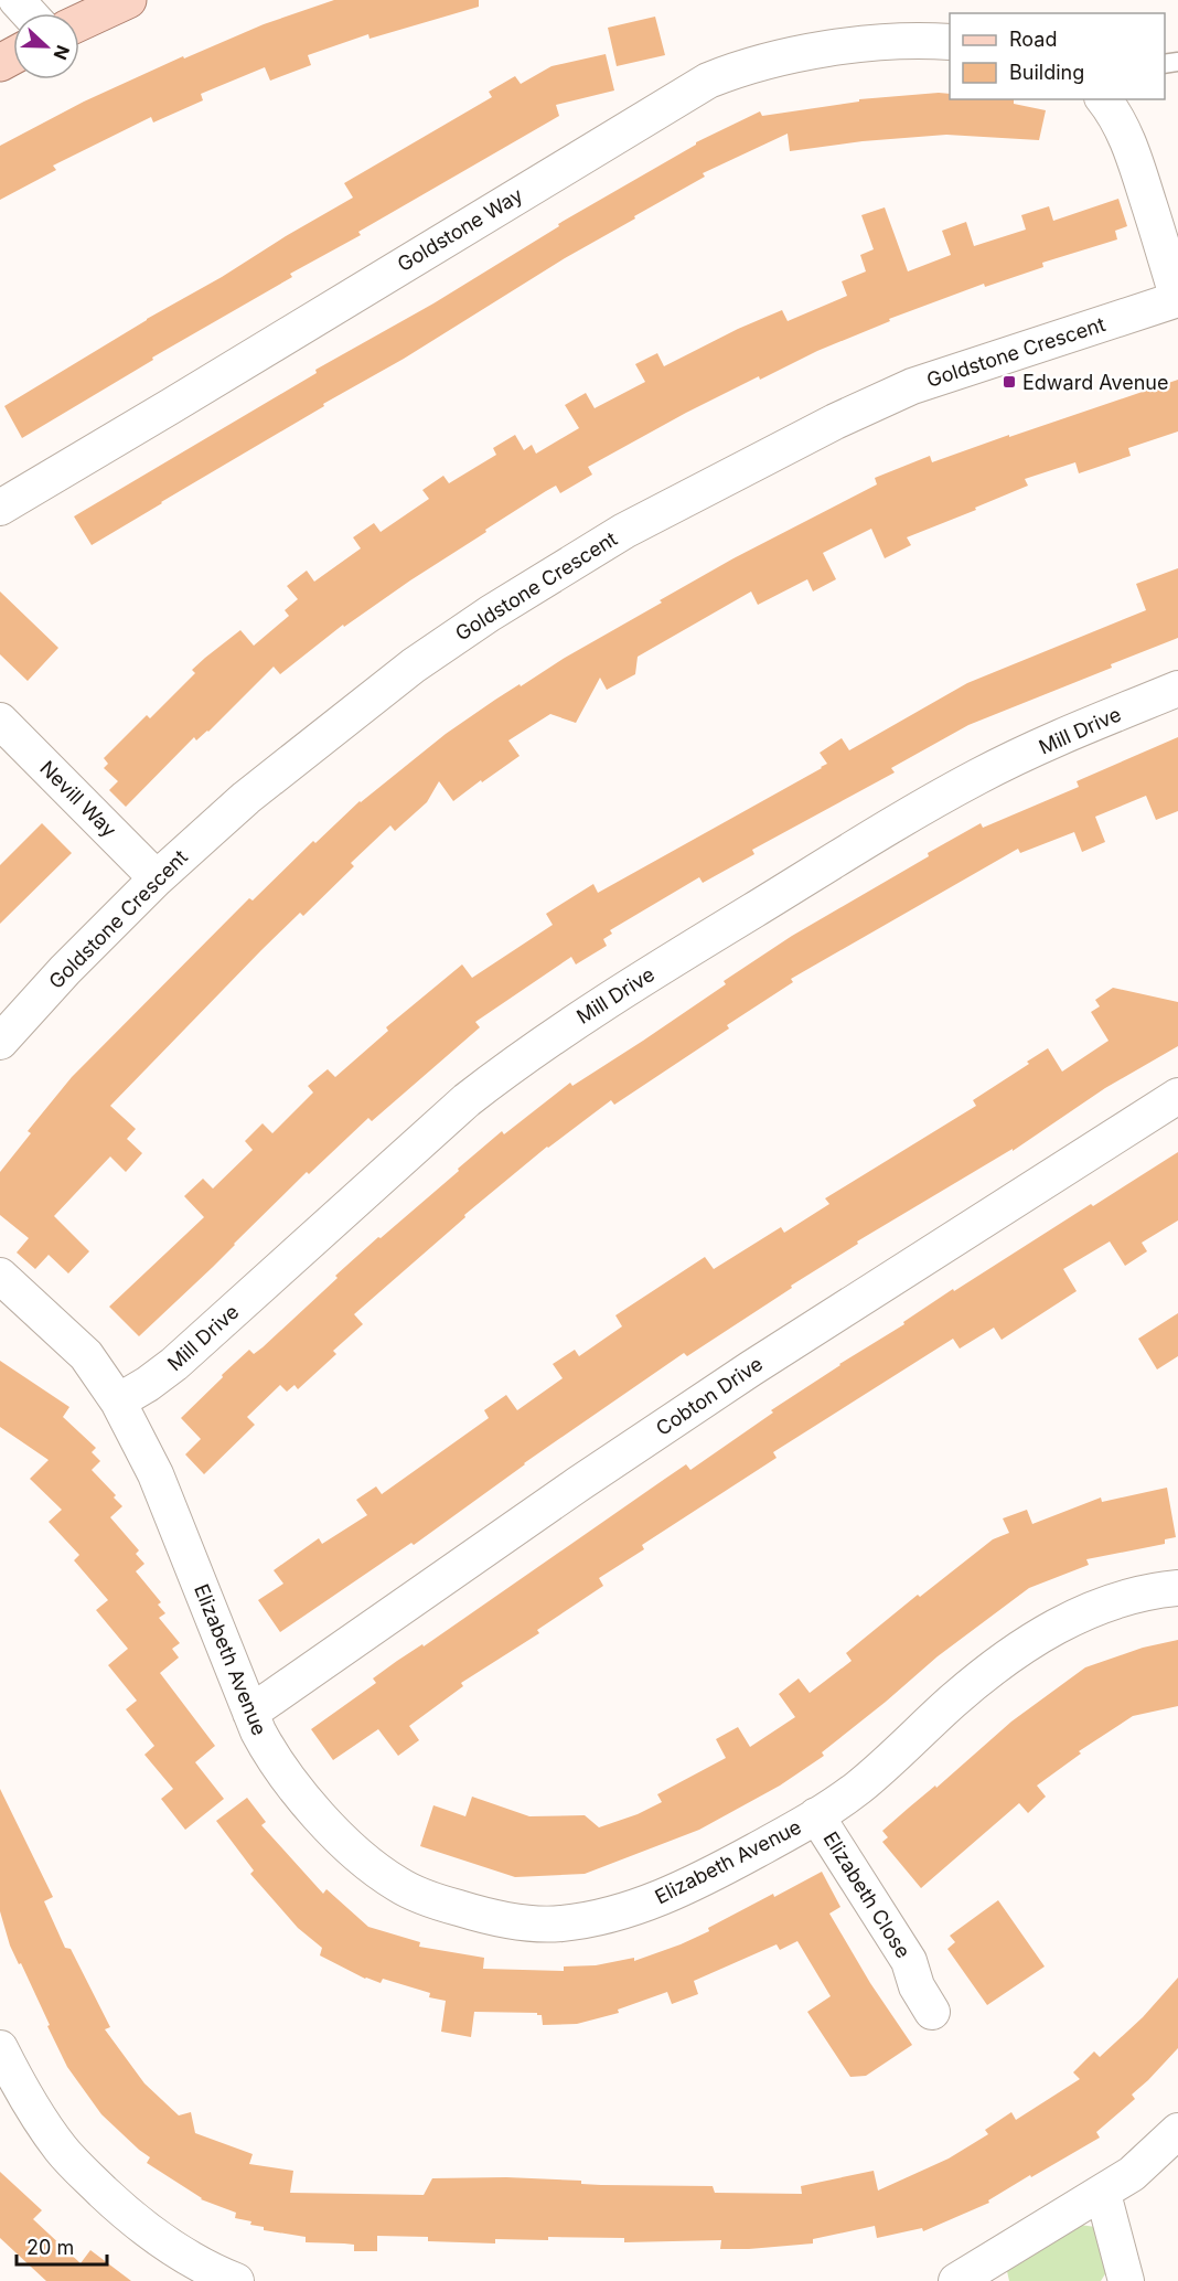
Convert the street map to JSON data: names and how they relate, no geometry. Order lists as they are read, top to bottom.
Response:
{
  "streets": {
    "street": [
      "Goldstone Way",
      "Goldstone Crescent",
      "Mill Drive",
      "Nevill Way",
      "Cobton Drive",
      "Elizabeth Avenue",
      "Elizabeth Close"
    ]
  },
  "crossings": [
    ["Goldstone Crescent", "Nevill Way"],
    ["Mill Drive", "Elizabeth Avenue"],
    ["Cobton Drive", "Elizabeth Avenue"],
    ["Elizabeth Avenue", "Elizabeth Close"]
  ],
  "places": {
    "transit": ["Edward Avenue"]
  },
  "legend": ["Road", "Building"],
  "scale_bar": "20 m",
  "north": "right"
}
